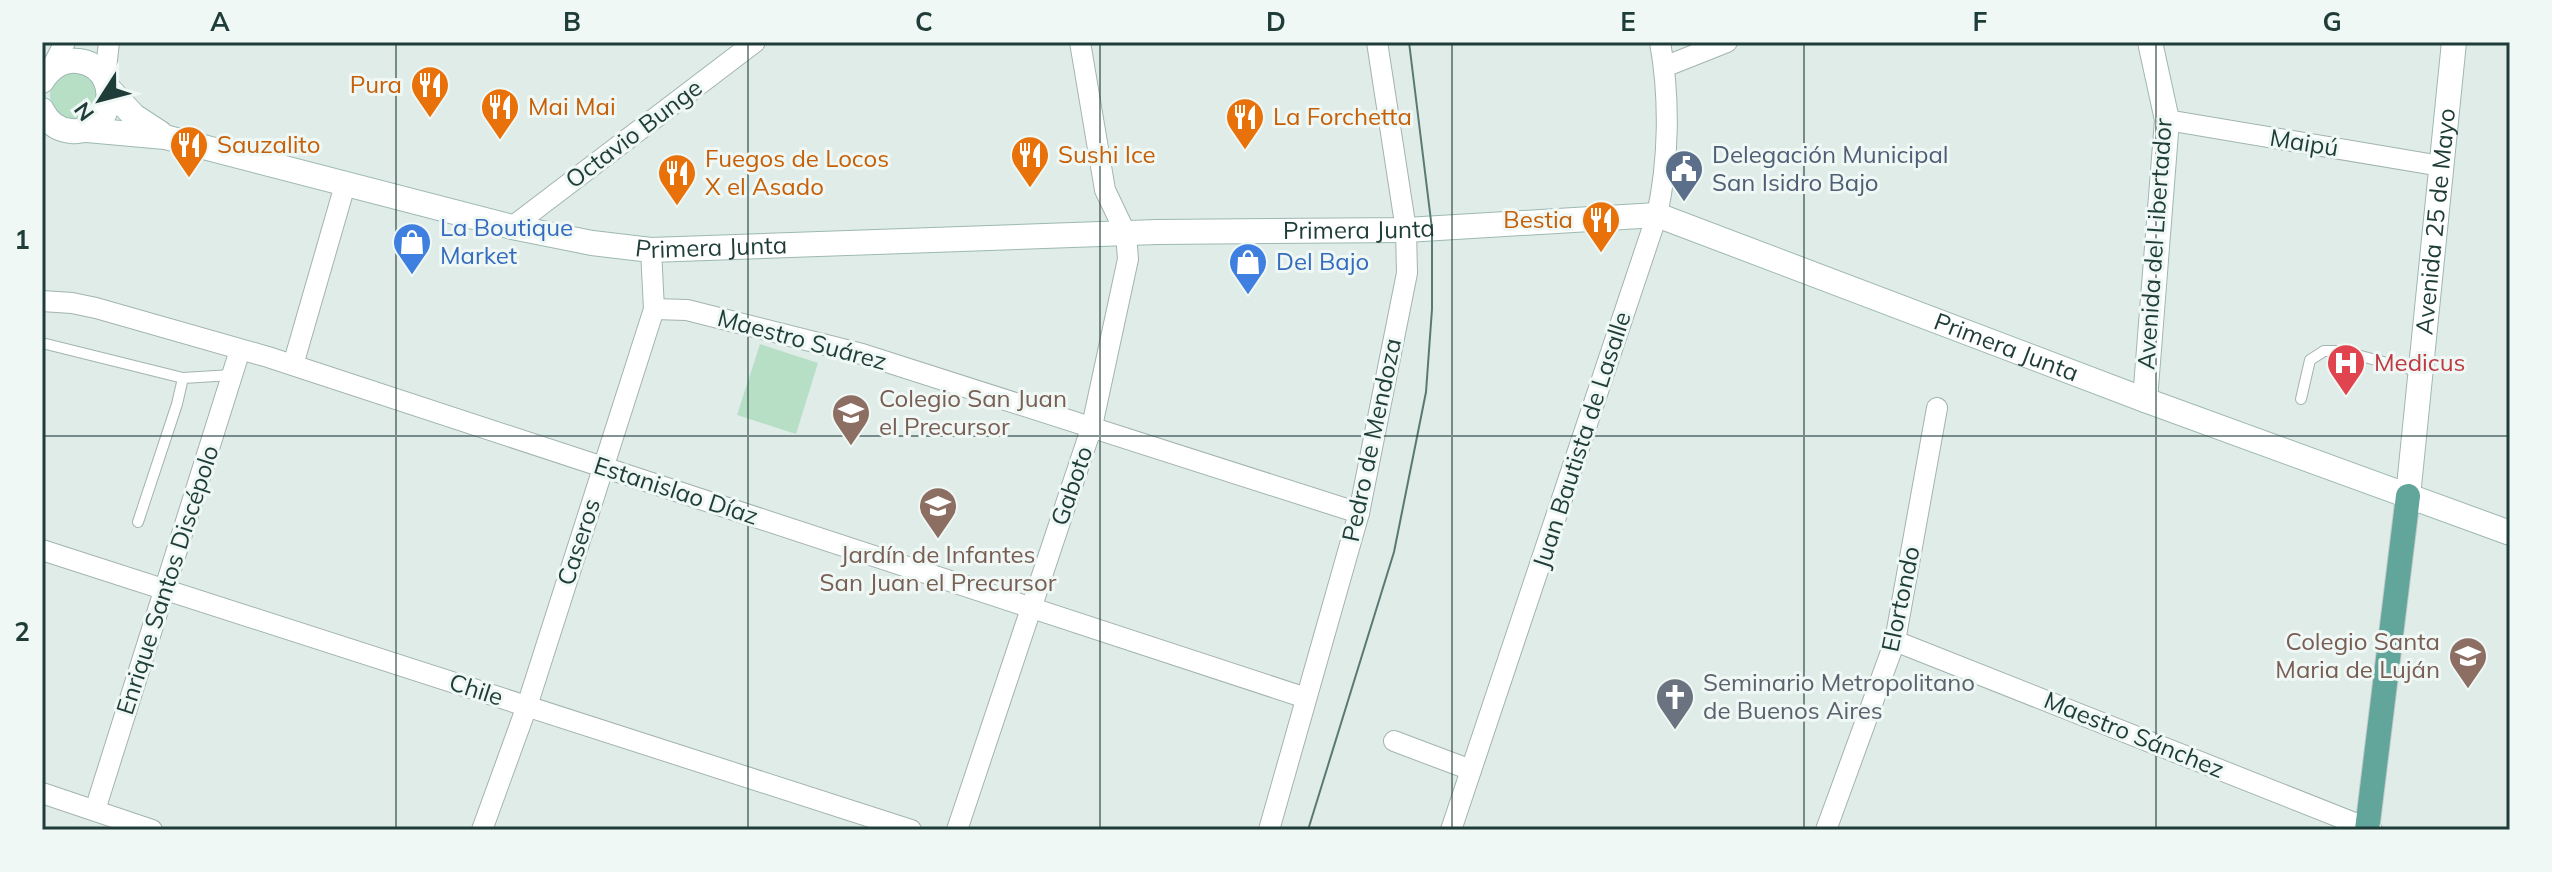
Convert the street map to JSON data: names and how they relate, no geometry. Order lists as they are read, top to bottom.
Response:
{
  "streets": {
    "street": [
      "Octavio Bunge",
      "Maipú",
      "Avenida 25 de Mayo",
      "Primera Junta",
      "Avenida del Libertador",
      "Maestro Suárez",
      "Pedro de Mendoza",
      "Juan Bautista de Lasalle",
      "Gaboto",
      "Estanislao Díaz",
      "Caseros",
      "Enrique Santos Discépolo",
      "Elortondo",
      "Chile",
      "Maestro Sánchez"
    ]
  },
  "crossings": [
    ["Octavio Bunge", "Primera Junta"],
    ["Maipú", "Avenida 25 de Mayo"],
    ["Maipú", "Avenida del Libertador"],
    ["Avenida 25 de Mayo", "Primera Junta"],
    ["Primera Junta", "Avenida del Libertador"],
    ["Primera Junta", "Pedro de Mendoza"],
    ["Primera Junta", "Juan Bautista de Lasalle"],
    ["Primera Junta", "Gaboto"],
    ["Primera Junta", "Caseros"],
    ["Maestro Suárez", "Pedro de Mendoza"],
    ["Maestro Suárez", "Gaboto"],
    ["Maestro Suárez", "Caseros"],
    ["Pedro de Mendoza", "Estanislao Díaz"],
    ["Gaboto", "Estanislao Díaz"],
    ["Estanislao Díaz", "Caseros"],
    ["Estanislao Díaz", "Enrique Santos Discépolo"],
    ["Caseros", "Chile"],
    ["Enrique Santos Discépolo", "Chile"],
    ["Elortondo", "Maestro Sánchez"]
  ],
  "places": {
    "restaurant": [
      "Pura",
      "Mai Mai",
      "La Forchetta",
      "Sauzalito",
      "Sushi Ice",
      "Fuegos de Locos X el Asado",
      "Bestia"
    ],
    "public building": ["Delegación Municipal San Isidro Bajo"],
    "shop": ["La Boutique Market", "Del Bajo"],
    "hospital": ["Medicus"],
    "school or university": ["Colegio San Juan el Precursor", "Jardín de Infantes San Juan el Precursor", "Colegio Santa Maria de Luján"],
    "church": ["Seminario Metropolitano de Buenos Aires"]
  },
  "north": "bottom left",
  "grid": {
    "columns": [
      "A",
      "B",
      "C",
      "D",
      "E",
      "F",
      "G"
    ],
    "rows": ["1", "2"]
  }
}
